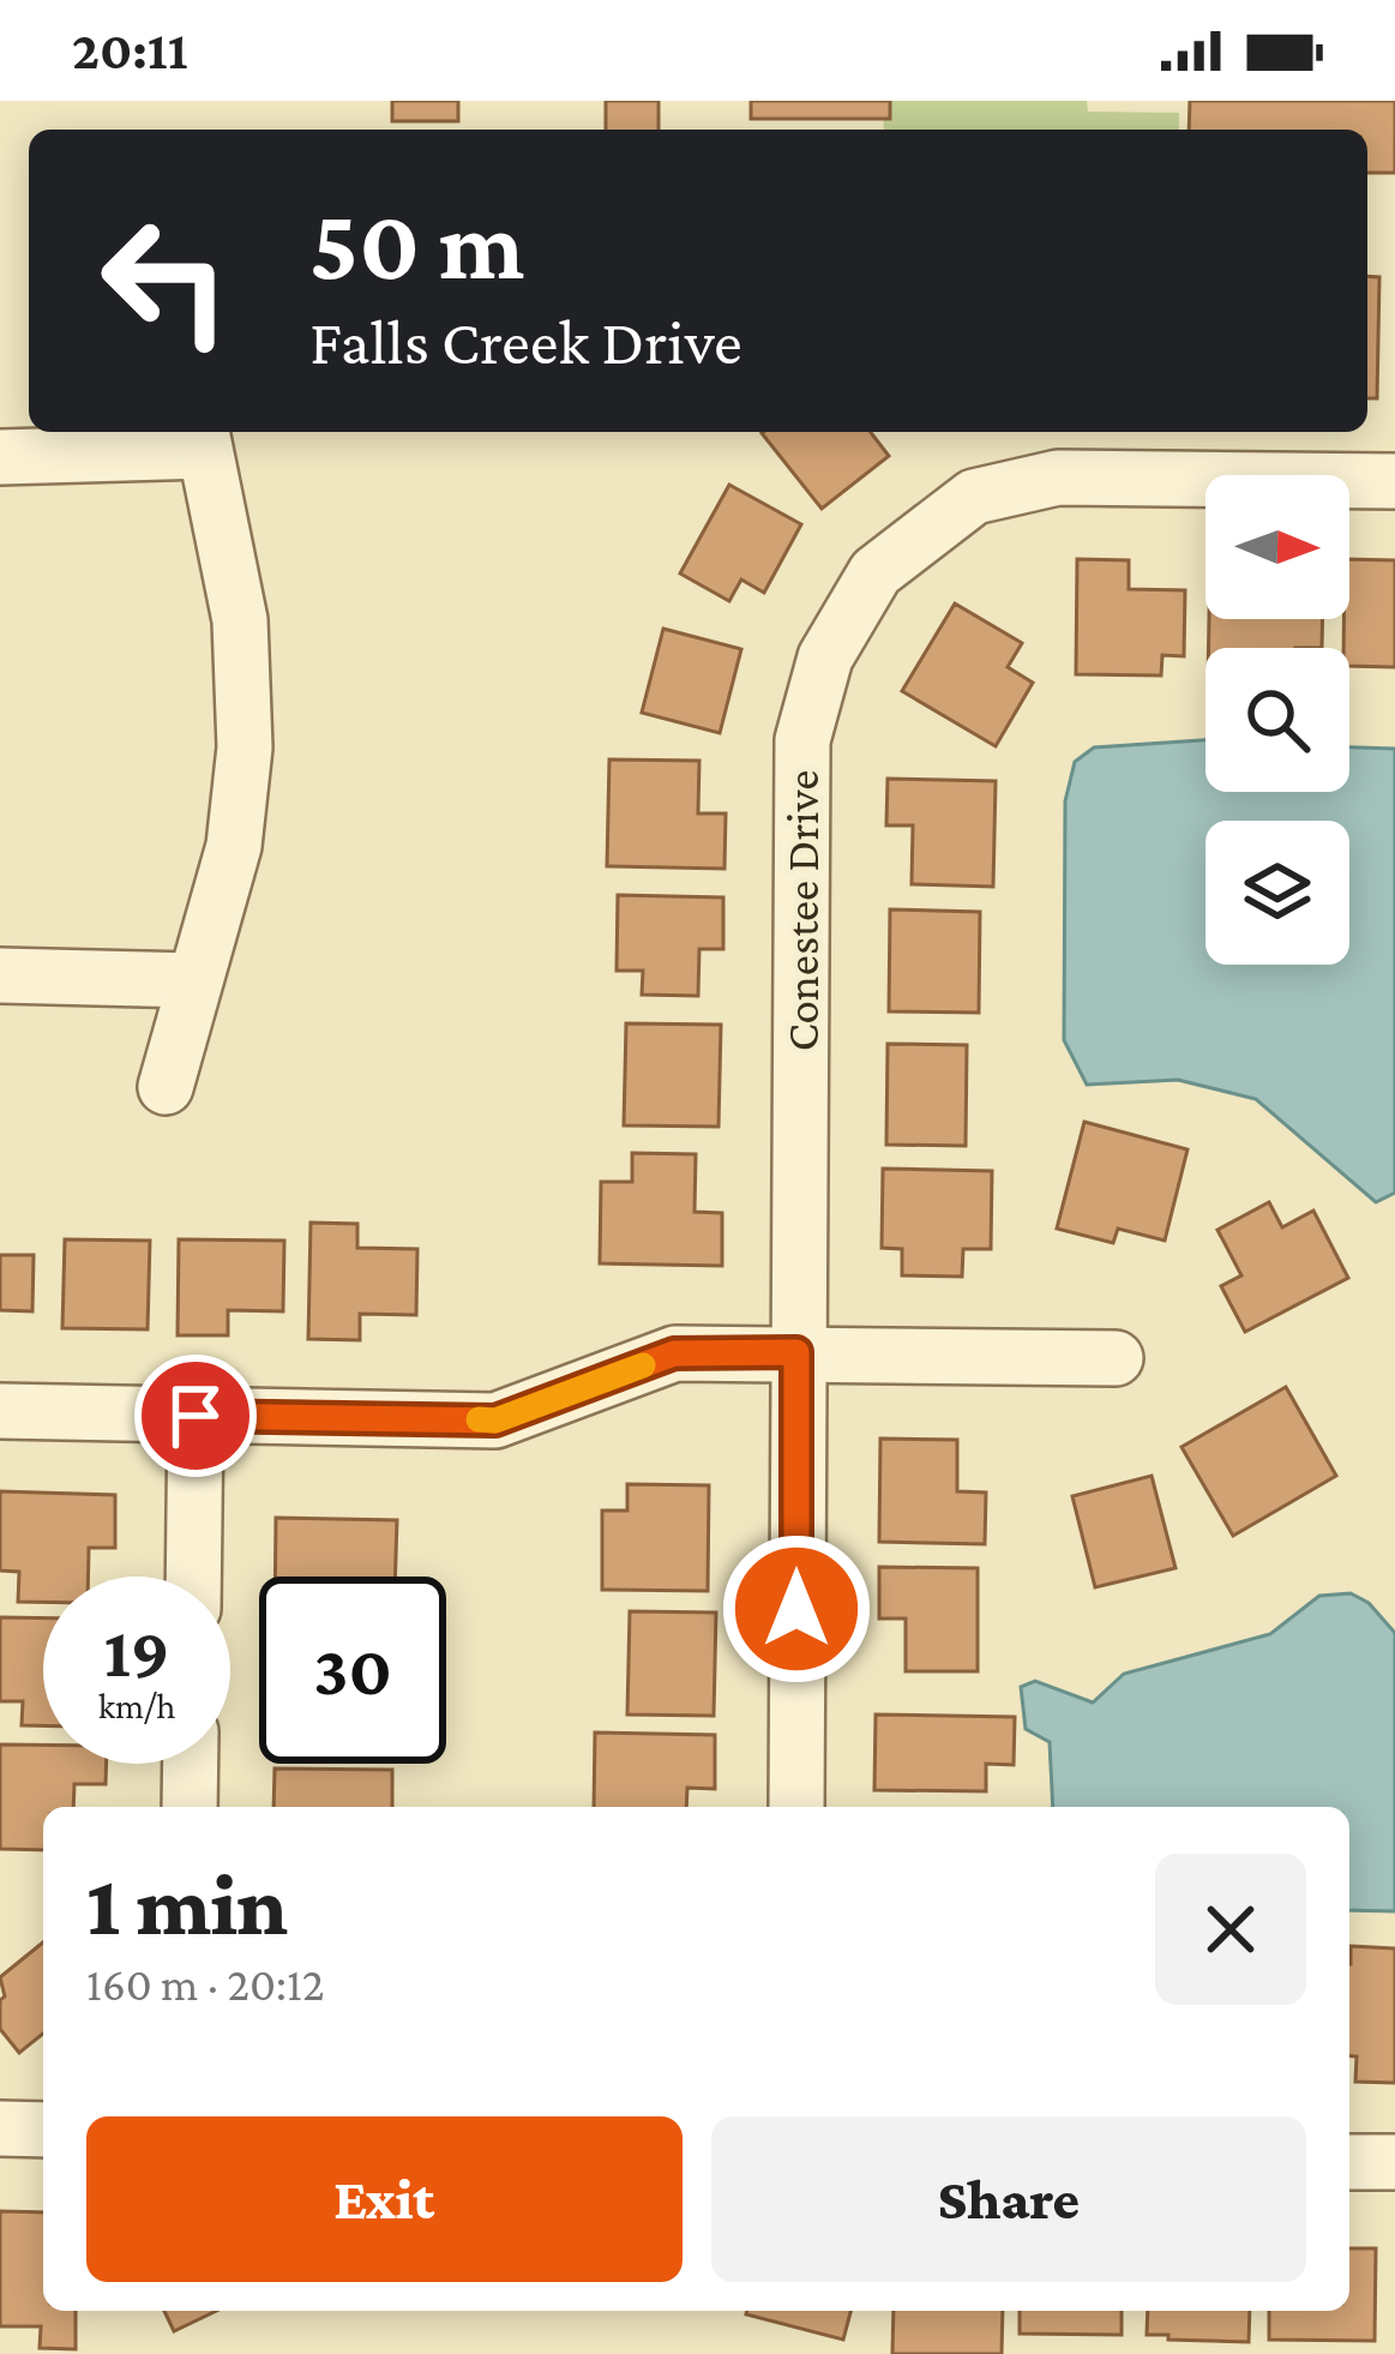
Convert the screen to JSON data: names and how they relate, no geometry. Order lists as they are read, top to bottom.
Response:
{
  "streets": {
    "street": ["Conestee Drive"]
  },
  "north": "right",
  "page": {
    "status": "20:11",
    "turn": ["50 m", "Falls Creek Drive"],
    "speed": "19 km/h",
    "limit": "30",
    "heading": ["1 min", "160 m · 20:12"],
    "buttons": ["Exit", "Share"]
  }
}
